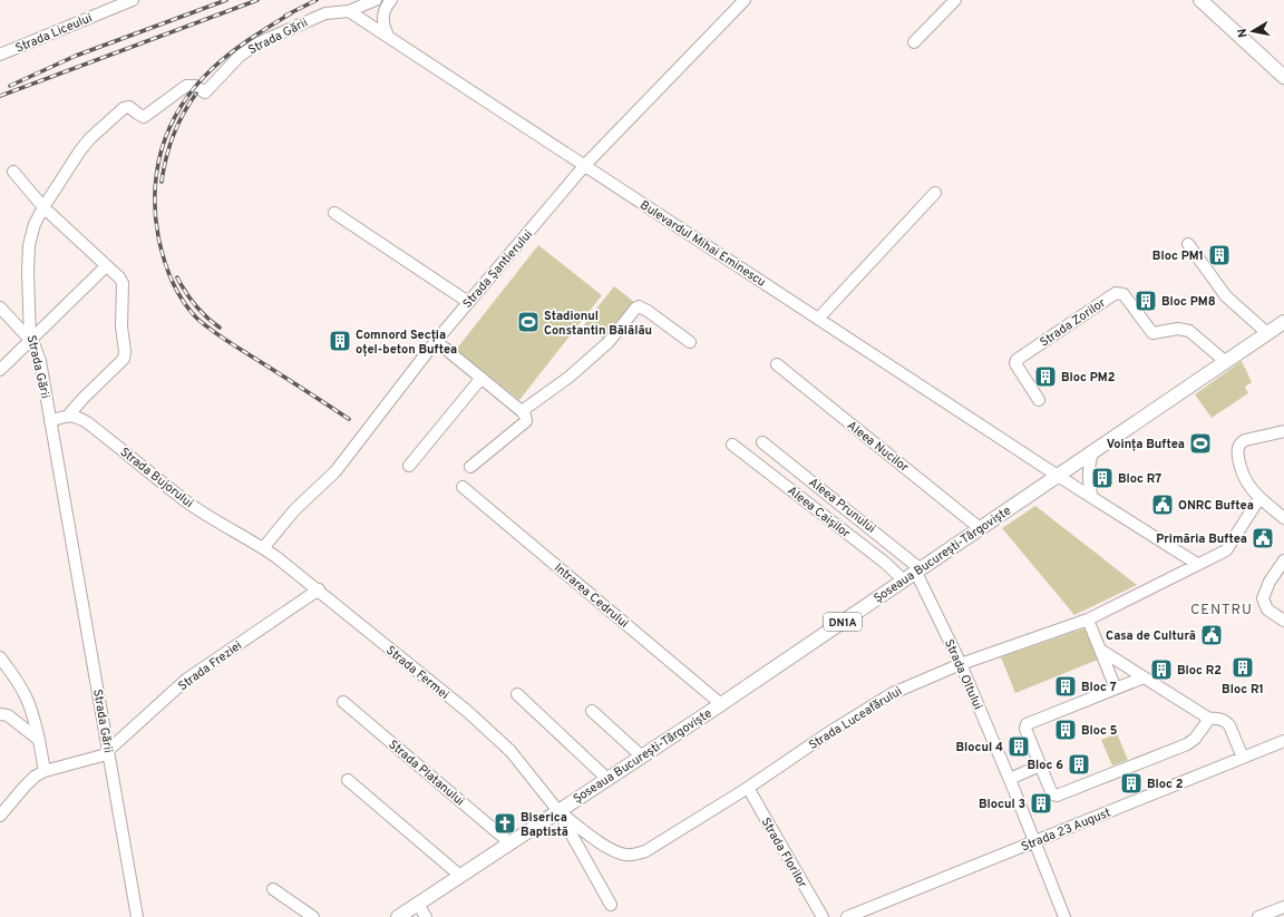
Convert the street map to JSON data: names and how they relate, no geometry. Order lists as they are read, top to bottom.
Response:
{
  "streets": {
    "main road": ["Șoseaua București-Târgoviște", "DN1A"],
    "street": [
      "Strada Liceului",
      "Strada Gării",
      "Bulevardul Mihai Eminescu",
      "Strada Șantierului",
      "Strada Zorilor",
      "Aleea Nucilor",
      "Strada Bujorului",
      "Aleea Prunului",
      "Aleea Caișilor",
      "Intrarea Cedrului",
      "Strada Freziei",
      "Strada Fermei",
      "Strada Oltului",
      "Strada Luceafărului",
      "Strada Platanului",
      "Strada 23 August",
      "Strada Florilor"
    ]
  },
  "crossings": [
    ["Strada Gării", "Bulevardul Mihai Eminescu"],
    ["Strada Gării", "Strada Freziei"],
    ["Bulevardul Mihai Eminescu", "Strada Șantierului"],
    ["Bulevardul Mihai Eminescu", "Șoseaua București-Târgoviște"],
    ["Bulevardul Mihai Eminescu", "Strada Luceafărului"],
    ["Strada Șantierului", "Strada Bujorului"],
    ["Strada Șantierului", "Strada Fermei"],
    ["Strada Zorilor", "Șoseaua București-Târgoviște"],
    ["Aleea Nucilor", "Șoseaua București-Târgoviște"],
    ["Strada Bujorului", "Strada Fermei"],
    ["Aleea Prunului", "Șoseaua București-Târgoviște"],
    ["Aleea Prunului", "Strada Oltului"],
    ["Aleea Caișilor", "Șoseaua București-Târgoviște"],
    ["Șoseaua București-Târgoviște", "Intrarea Cedrului"],
    ["Șoseaua București-Târgoviște", "Strada Fermei"],
    ["Șoseaua București-Târgoviște", "Strada Oltului"],
    ["Șoseaua București-Târgoviște", "Strada Luceafărului"],
    ["Șoseaua București-Târgoviște", "Strada Platanului"],
    ["Strada Freziei", "Strada Fermei"],
    ["Strada Fermei", "Strada Luceafărului"],
    ["Strada Oltului", "Strada Luceafărului"],
    ["Strada Oltului", "Strada 23 August"],
    ["Strada Luceafărului", "Strada Florilor"]
  ],
  "districts": ["CENTRU"],
  "places": {
    "building": [
      "Bloc PM1",
      "Bloc PM8",
      "Comnord Secția oțel-beton Buftea",
      "Bloc PM2",
      "Bloc R7",
      "Bloc R1",
      "Bloc R2",
      "Bloc 7",
      "Bloc 5",
      "Blocul 4",
      "Bloc 6",
      "Bloc 2",
      "Blocul 3"
    ],
    "sports": ["Stadionul Constantin Bălălău", "Voința Buftea"],
    "public building": ["ONRC Buftea", "Primăria Buftea", "Casa de Cultură"],
    "church": ["Biserica Baptistă"]
  },
  "north": "left"
}
